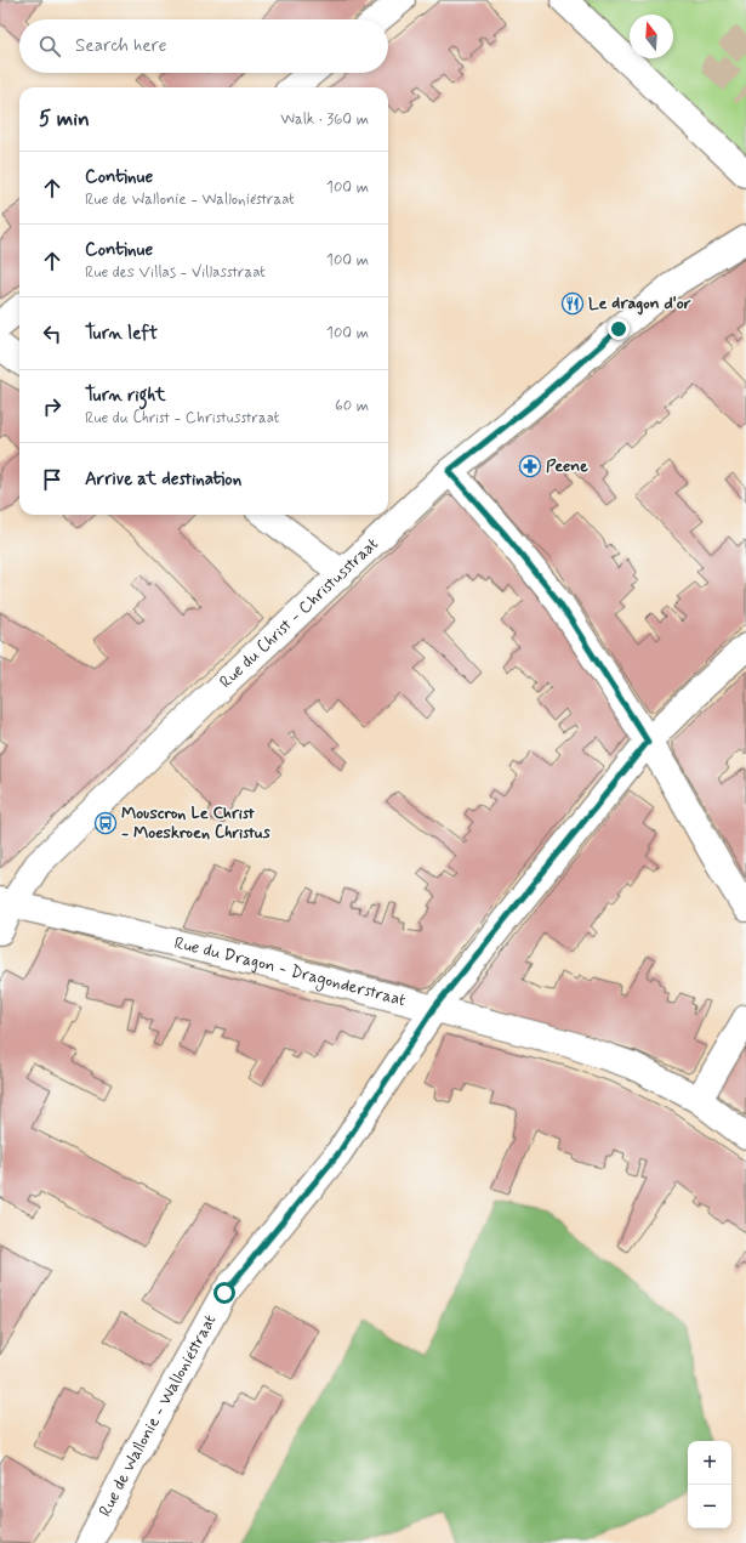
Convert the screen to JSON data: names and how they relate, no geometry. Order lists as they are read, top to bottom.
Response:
{
  "streets": {
    "street": ["Rue du Christ - Christusstraat", "Rue du Dragon - Dragonderstraat", "Rue de Wallonie - Walloniëstraat"]
  },
  "crossings": [
    ["Rue du Christ - Christusstraat", "Rue du Dragon - Dragonderstraat"],
    ["Rue du Dragon - Dragonderstraat", "Rue de Wallonie - Walloniëstraat"]
  ],
  "places": {
    "restaurant": ["Le dragon d'or"],
    "pharmacy": ["Peene"],
    "bus stop": ["Mouscron Le Christ - Moeskroen Christus"]
  },
  "north": "top",
  "page": {
    "search": "Search here",
    "heading": ["5 min", "Walk · 360 m"],
    "list": [
      ["Continue", "Rue de Wallonie - Walloniëstraat", "100 m"],
      ["Continue", "Rue des Villas - Villasstraat", "100 m"],
      ["Turn left", "100 m"],
      ["Turn right", "Rue du Christ - Christusstraat", "60 m"],
      "Arrive at destination"
    ],
    "map_buttons": ["+", "−"]
  }
}
